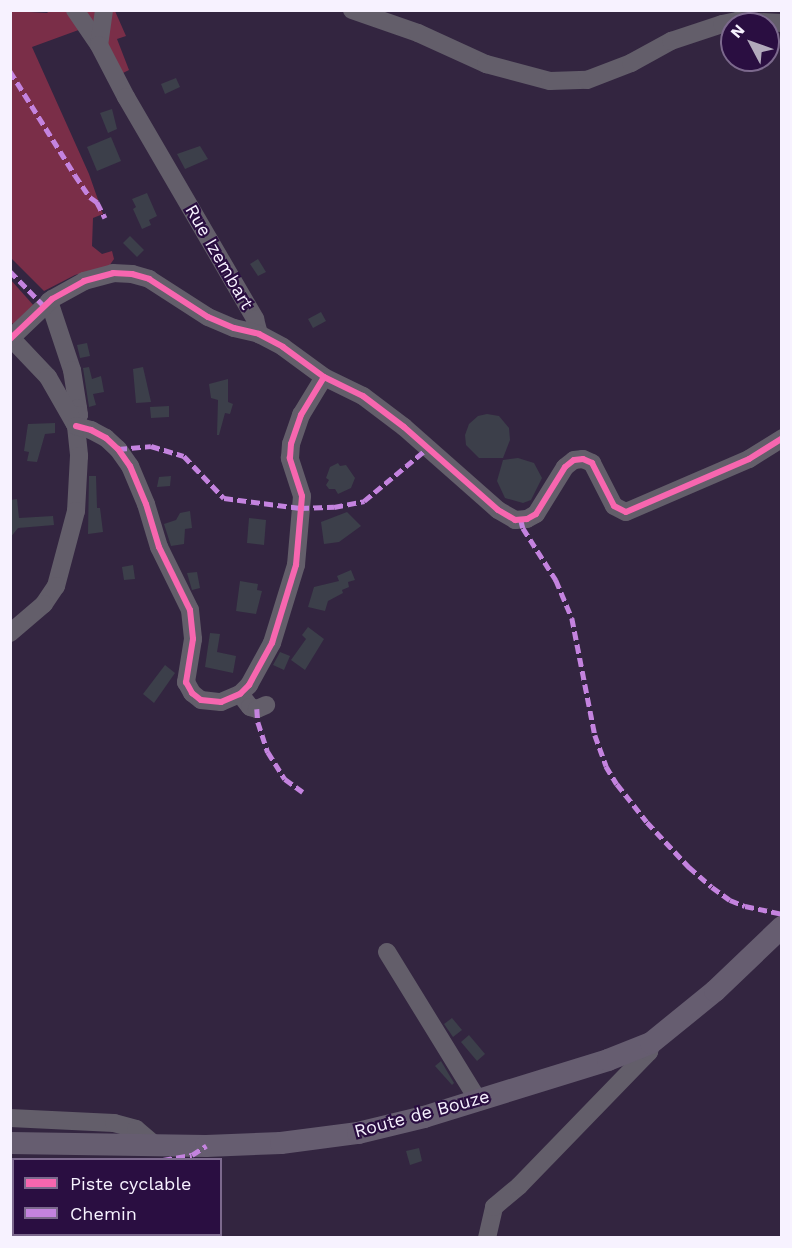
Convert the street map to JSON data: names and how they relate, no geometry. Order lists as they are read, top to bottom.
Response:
{
  "streets": {
    "main road": ["Route de Bouze"],
    "street": ["Rue Izembart"]
  },
  "legend": ["Piste cyclable", "Chemin"],
  "north": "top left"
}
